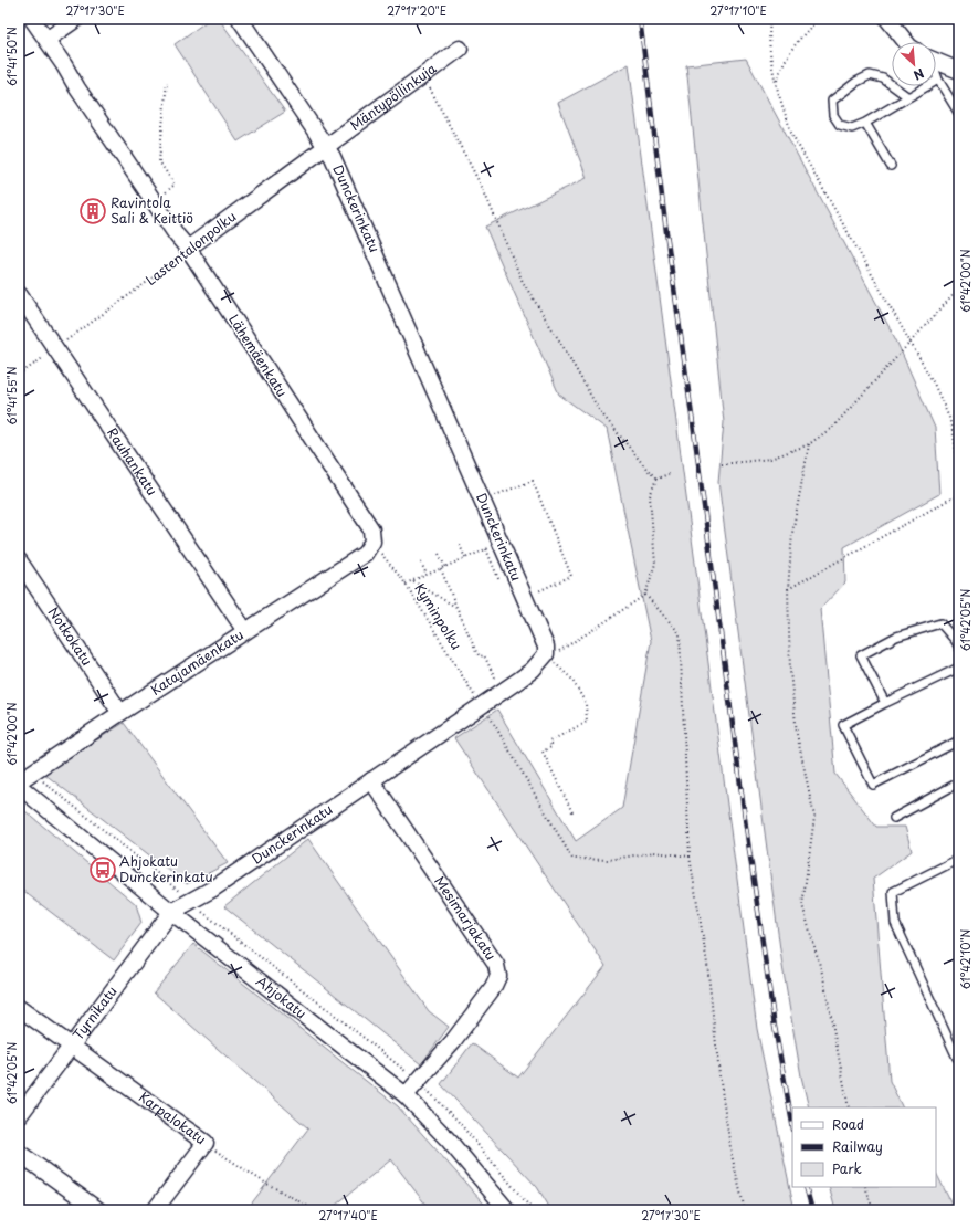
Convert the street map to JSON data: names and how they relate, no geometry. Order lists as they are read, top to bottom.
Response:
{
  "streets": {
    "street": [
      "Mäntypöllinkuja",
      "Dunckerinkatu",
      "Lastentalonpolku",
      "Lähemäenkatu",
      "Rauhankatu",
      "Notkokatu",
      "Katajamäenkatu",
      "Mesimarjakatu",
      "Ahjokatu",
      "Tyrnikatu",
      "Karpalokatu"
    ],
    "path": ["Kyminpolku"]
  },
  "crossings": [
    ["Mäntypöllinkuja", "Dunckerinkatu"],
    ["Mäntypöllinkuja", "Lastentalonpolku"],
    ["Dunckerinkatu", "Lastentalonpolku"],
    ["Dunckerinkatu", "Kyminpolku"],
    ["Dunckerinkatu", "Mesimarjakatu"],
    ["Dunckerinkatu", "Ahjokatu"],
    ["Dunckerinkatu", "Tyrnikatu"],
    ["Lastentalonpolku", "Lähemäenkatu"],
    ["Lastentalonpolku", "Rauhankatu"],
    ["Lähemäenkatu", "Kyminpolku"],
    ["Lähemäenkatu", "Katajamäenkatu"],
    ["Rauhankatu", "Katajamäenkatu"],
    ["Kyminpolku", "Katajamäenkatu"],
    ["Notkokatu", "Katajamäenkatu"],
    ["Mesimarjakatu", "Ahjokatu"],
    ["Ahjokatu", "Tyrnikatu"],
    ["Tyrnikatu", "Karpalokatu"]
  ],
  "places": {
    "building": ["Ravintola Sali & Keittiö"],
    "bus stop": ["Ahjokatu Dunckerinkatu"]
  },
  "legend": ["Road", "Railway", "Park"],
  "north": "bottom right",
  "coordinates": [
    "27°17'30\"E",
    "27°17'20\"E",
    "27°17'10\"E",
    "61°41'50\"N",
    "61°42'00\"N",
    "61°41'55\"N",
    "61°42'05\"N",
    "61°42'10\"N",
    "27°17'40\"E"
  ]
}
